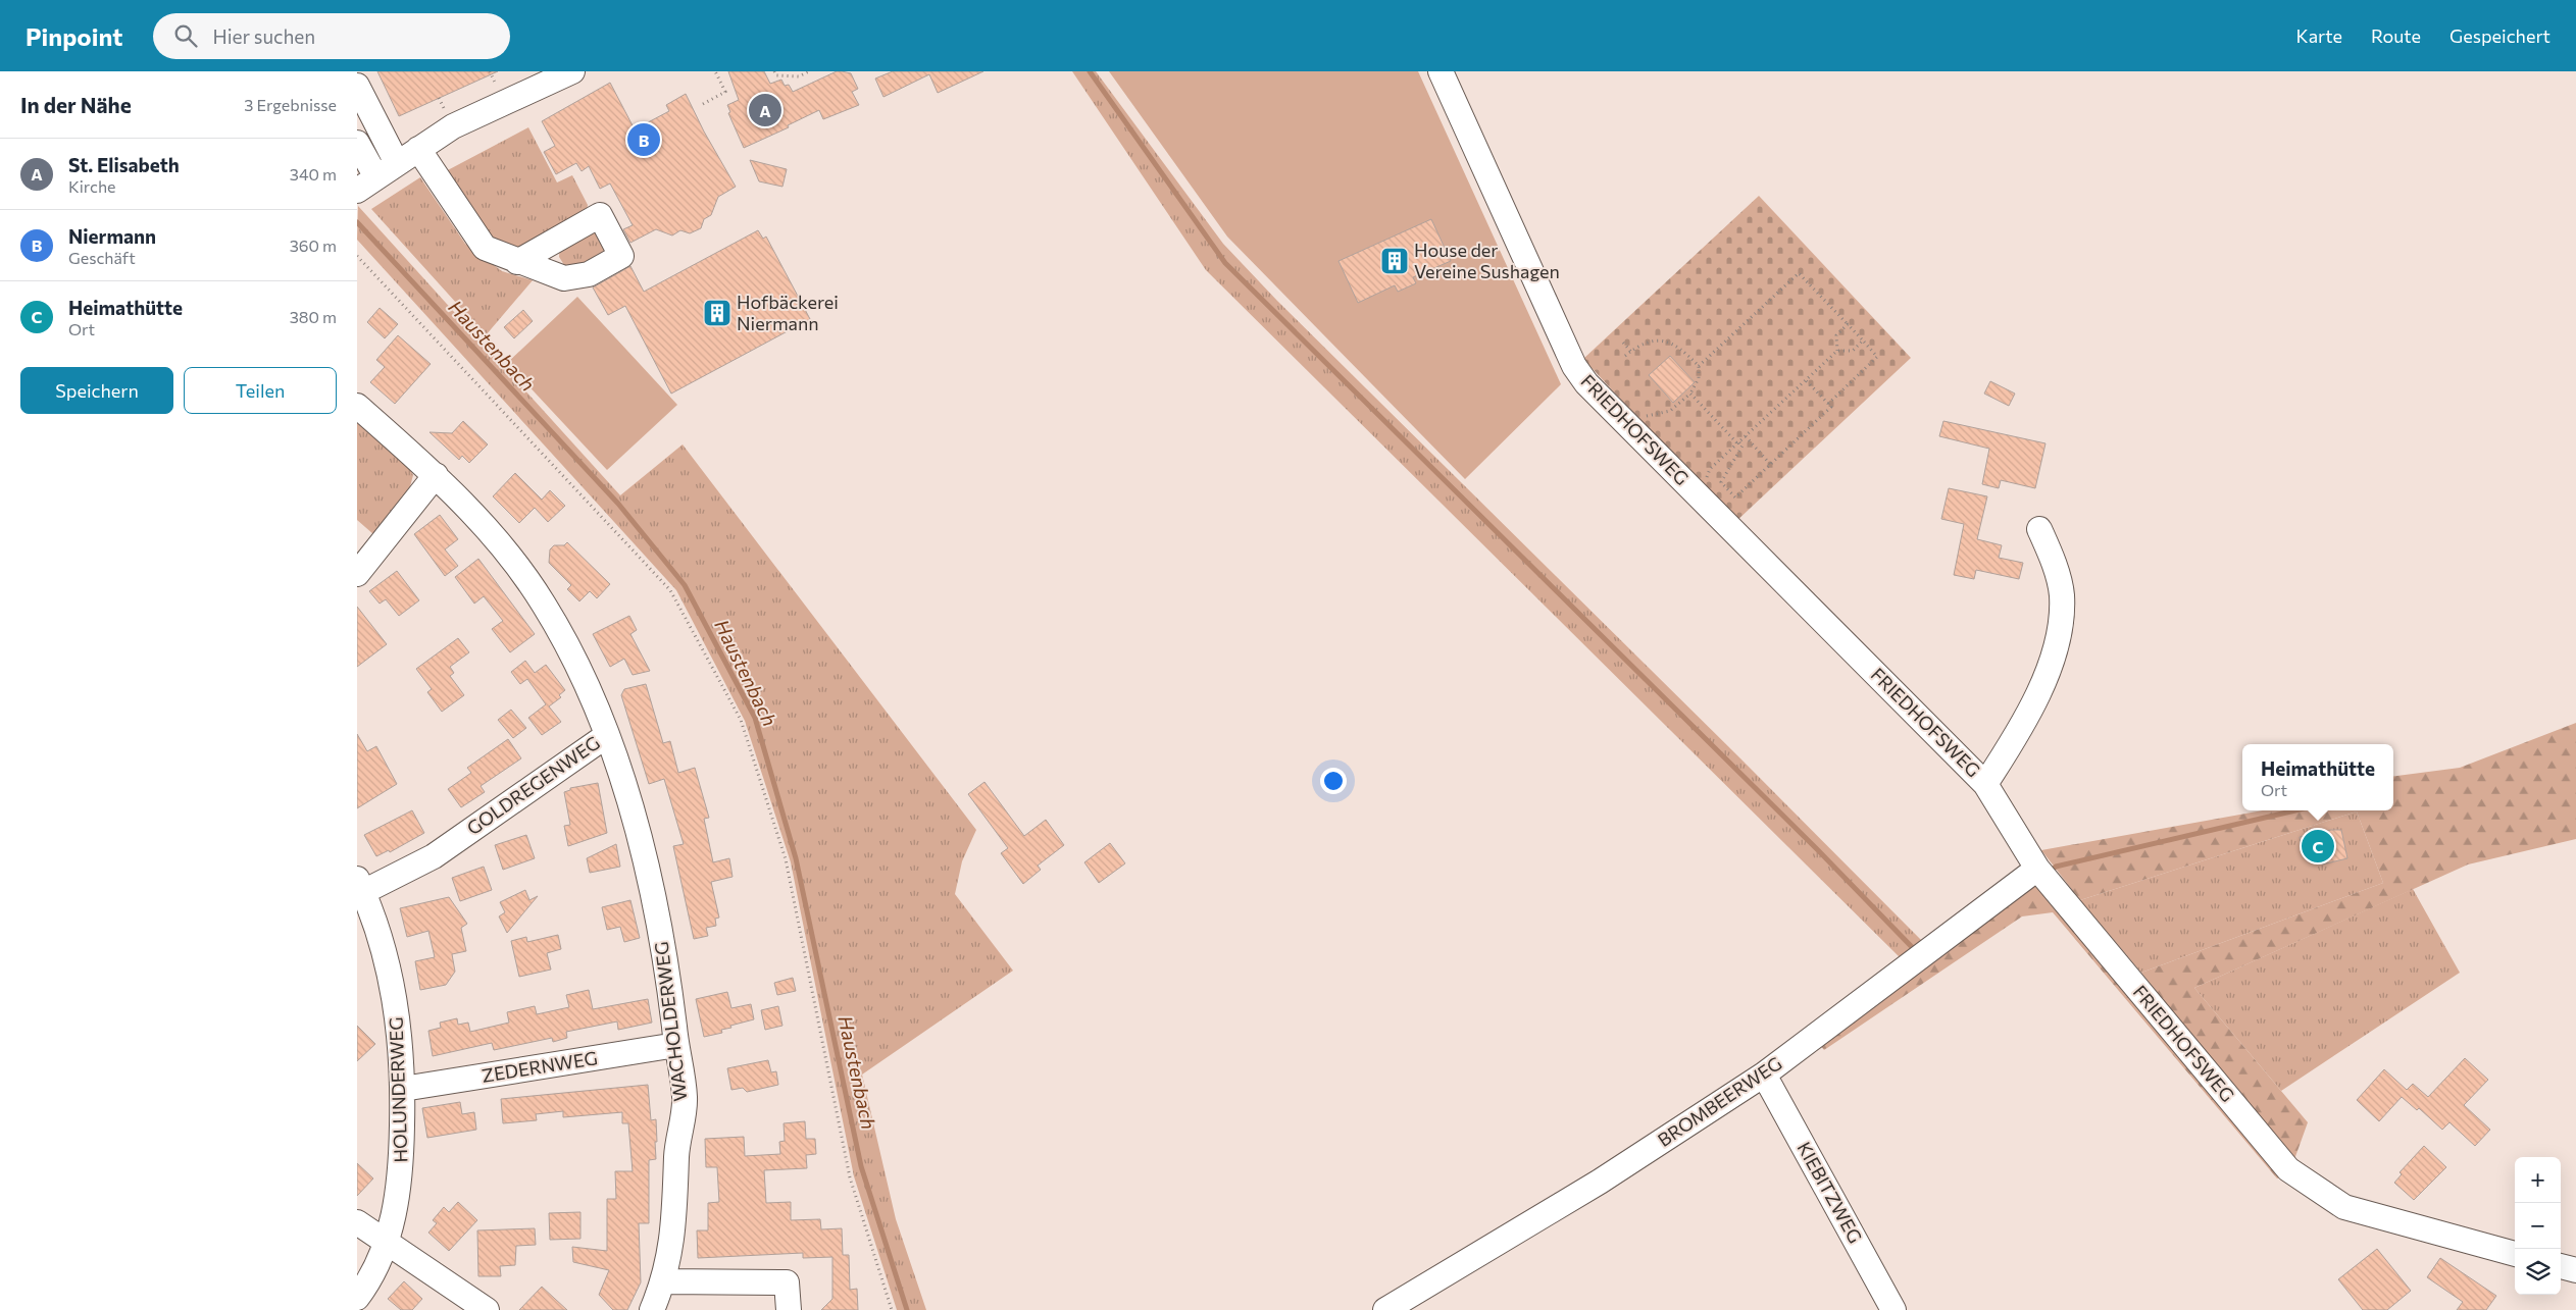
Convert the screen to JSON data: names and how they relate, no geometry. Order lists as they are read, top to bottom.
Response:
{
  "streets": {
    "street": [
      "FRIEDHOFSWEG",
      "GOLDREGENWEG",
      "WACHOLDERWEG",
      "ZEDERNWEG",
      "HOLUNDERWEG",
      "BROMBEERWEG",
      "KIEBITZWEG"
    ]
  },
  "crossings": [
    ["FRIEDHOFSWEG", "BROMBEERWEG"],
    ["GOLDREGENWEG", "WACHOLDERWEG"],
    ["GOLDREGENWEG", "HOLUNDERWEG"],
    ["WACHOLDERWEG", "ZEDERNWEG"],
    ["ZEDERNWEG", "HOLUNDERWEG"],
    ["BROMBEERWEG", "KIEBITZWEG"]
  ],
  "water": ["Haustenbach"],
  "places": {
    "building": ["House der Vereine Sushagen", "Hofbäckerei Niermann"]
  },
  "page": {
    "header": "Pinpoint",
    "search": "Hier suchen",
    "nav": ["Karte", "Route", "Gespeichert"],
    "heading": ["In der Nähe", "3 Ergebnisse"],
    "pins": ["A", "B", "C"],
    "list": [
      {
        "mark": "A",
        "name": "St. Elisabeth",
        "note": "Kirche",
        "value": "340 m"
      },
      {
        "mark": "B",
        "name": "Niermann",
        "note": "Geschäft",
        "value": "360 m"
      },
      {
        "mark": "C",
        "name": "Heimathütte",
        "note": "Ort",
        "value": "380 m"
      }
    ],
    "buttons": ["Speichern", "Teilen"],
    "popup": ["Heimathütte", "Ort"],
    "map_buttons": ["+", "−"]
  }
}
